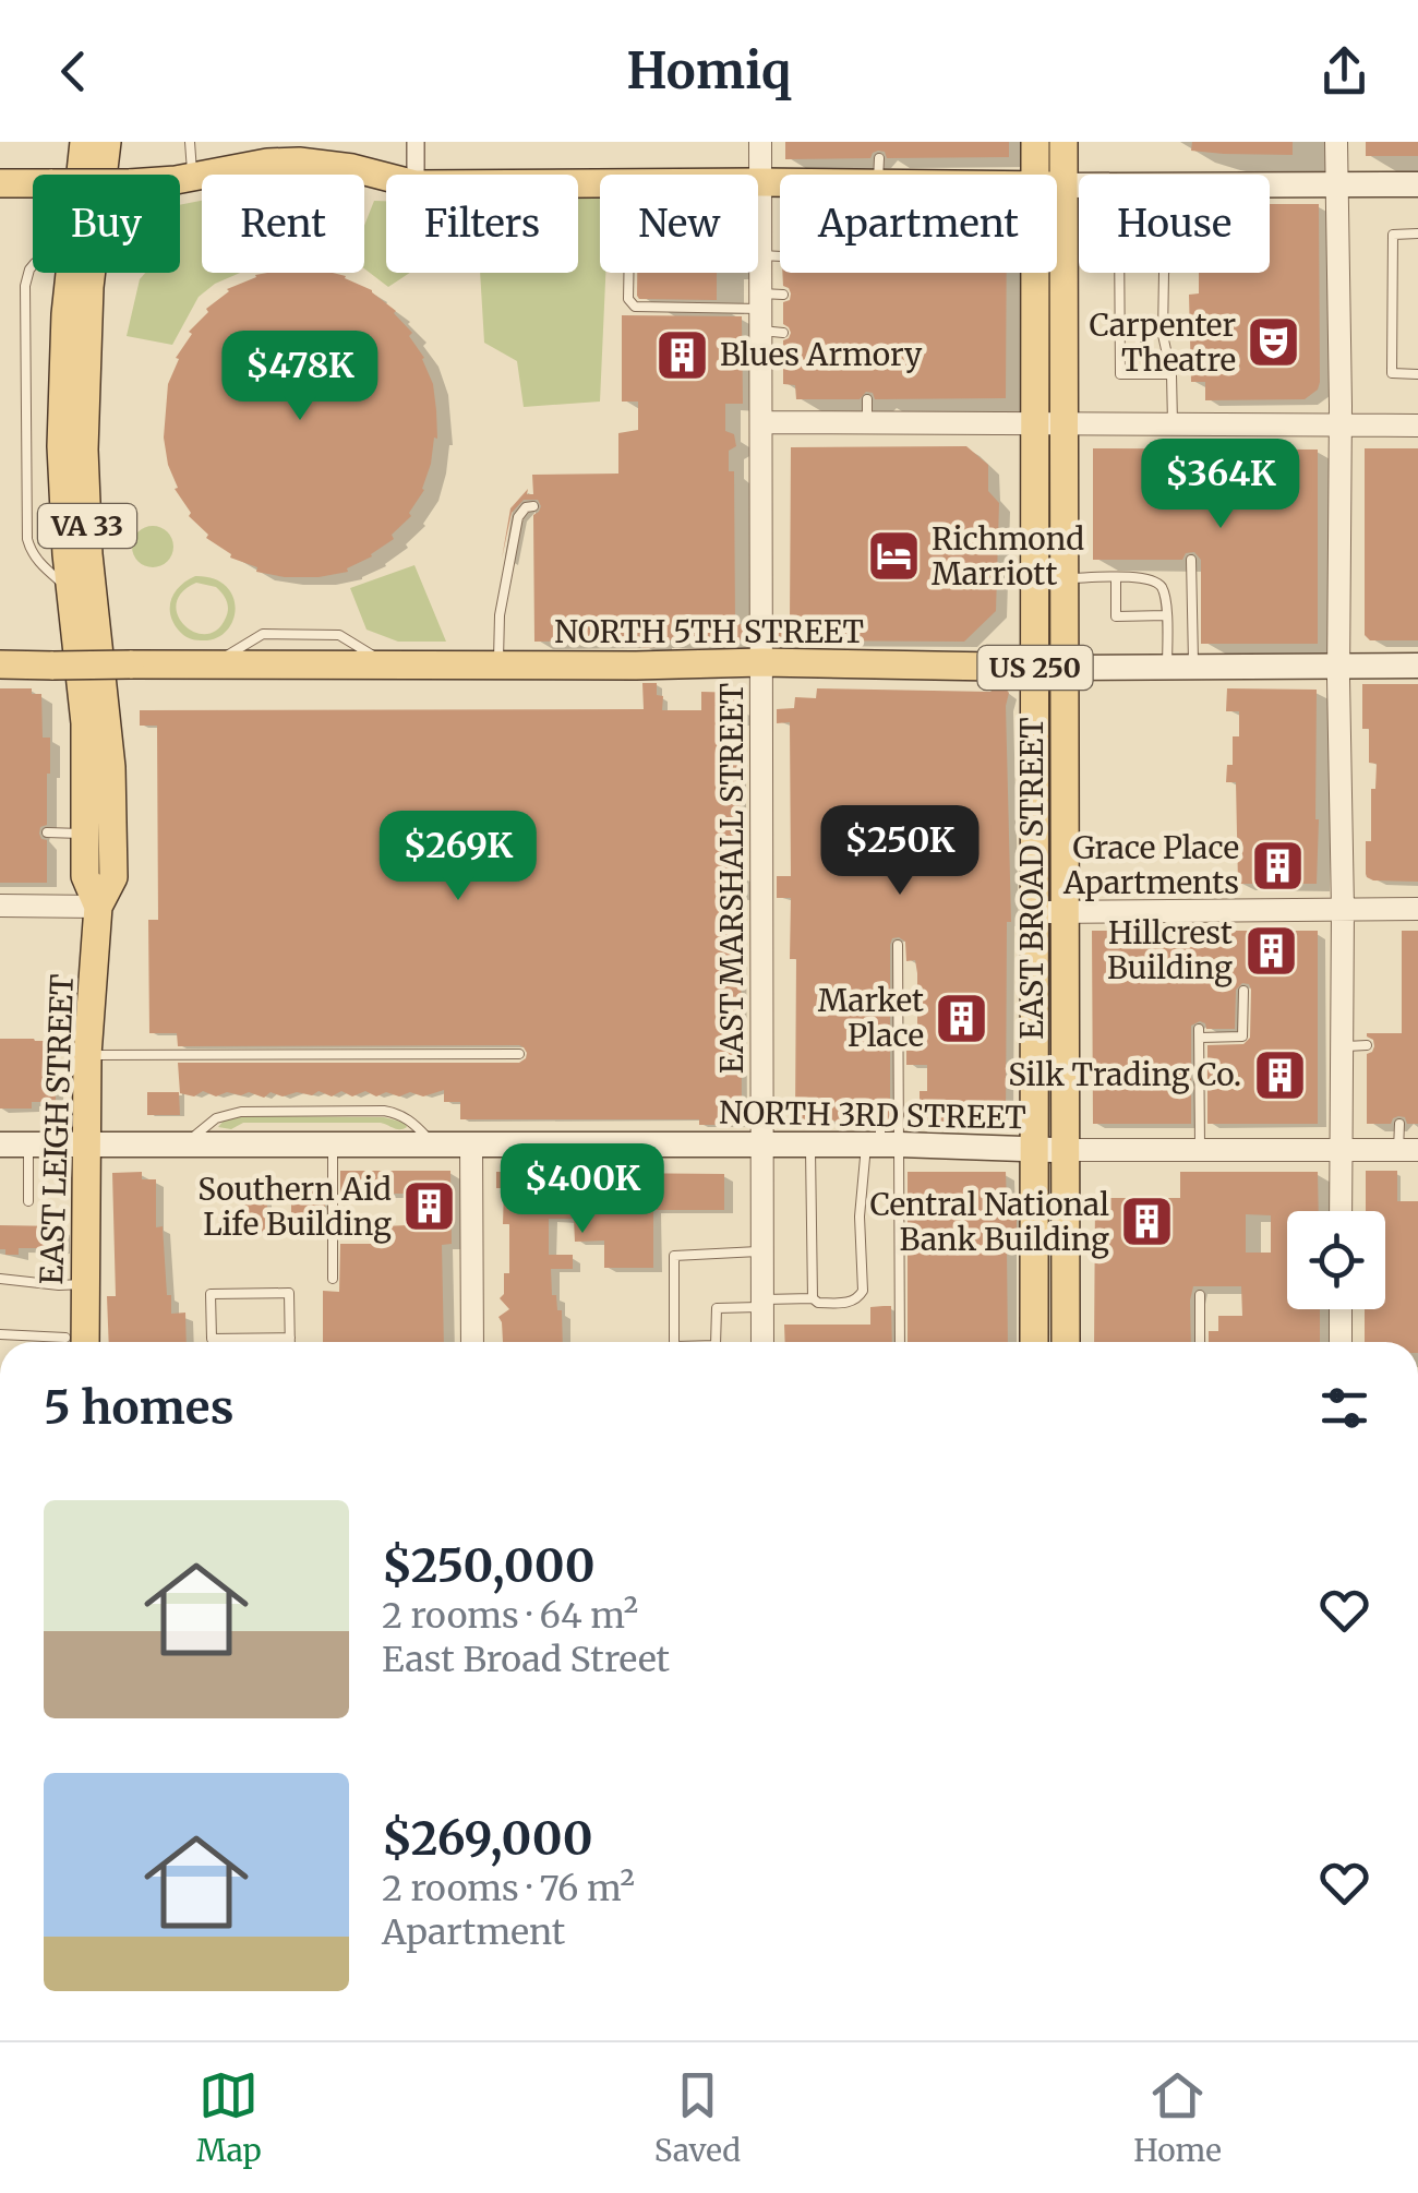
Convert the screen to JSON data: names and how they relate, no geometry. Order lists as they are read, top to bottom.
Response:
{
  "streets": {
    "main road": [
      "VA 33",
      "NORTH 5TH STREET",
      "US 250",
      "EAST BROAD STREET",
      "NORTH 3RD STREET",
      "EAST LEIGH STREET"
    ],
    "street": ["EAST MARSHALL STREET"]
  },
  "crossings": [
    ["NORTH 5TH STREET", "EAST MARSHALL STREET"],
    ["NORTH 5TH STREET", "EAST BROAD STREET"],
    ["EAST MARSHALL STREET", "NORTH 3RD STREET"],
    ["EAST BROAD STREET", "NORTH 3RD STREET"],
    ["NORTH 3RD STREET", "EAST LEIGH STREET"]
  ],
  "places": {
    "theatre": ["Carpenter Theatre"],
    "building": [
      "Blues Armory",
      "Grace Place Apartments",
      "Hillcrest Building",
      "Market Place",
      "Silk Trading Co.",
      "Southern Aid Life Building",
      "Central National Bank Building"
    ],
    "hotel": ["Richmond Marriott"]
  },
  "page": {
    "header": "Homiq",
    "chip": [
      "Buy",
      "Rent",
      "Filters",
      "New",
      "Apartment",
      "House"
    ],
    "price": [
      "$478K",
      "$364K",
      "$250K",
      "$269K",
      "$400K"
    ],
    "heading": "5 homes",
    "list": [
      {
        "name": "$250,000",
        "note": "2 rooms · 64 m² · East Broad Street"
      },
      {
        "name": "$269,000",
        "note": "2 rooms · 76 m² · Apartment"
      }
    ],
    "tabs": ["Map", "Saved", "Home"]
  }
}
